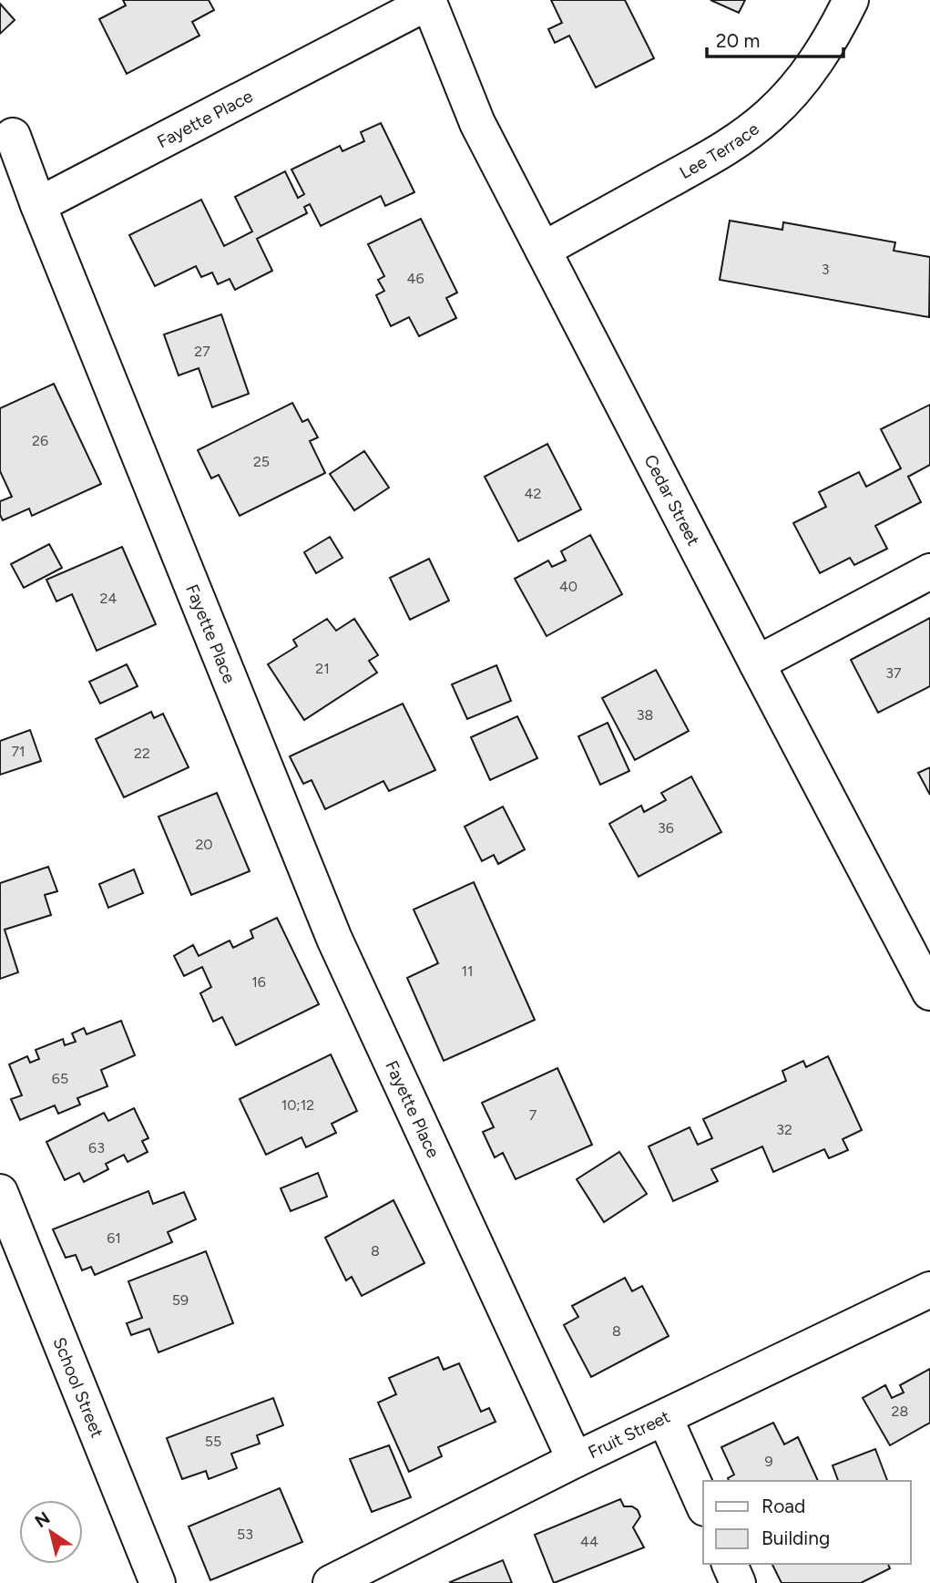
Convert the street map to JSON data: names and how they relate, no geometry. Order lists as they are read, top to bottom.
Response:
{
  "streets": {
    "street": [
      "Fayette Place",
      "Lee Terrace",
      "Cedar Street",
      "School Street",
      "Fruit Street"
    ]
  },
  "crossings": [
    ["Fayette Place", "Cedar Street"],
    ["Fayette Place", "Fruit Street"],
    ["Lee Terrace", "Cedar Street"]
  ],
  "house_numbers": [
    "3",
    "46",
    "27",
    "26",
    "25",
    "42",
    "40",
    "24",
    "21",
    "37",
    "38",
    "71",
    "22",
    "36",
    "20",
    "11",
    "16",
    "65",
    "10;12",
    "7",
    "32",
    "63",
    "61",
    "8",
    "59",
    "8",
    "28",
    "55",
    "9",
    "53",
    "44"
  ],
  "legend": ["Road", "Building"],
  "scale_bar": "20 m",
  "north": "top left"
}
